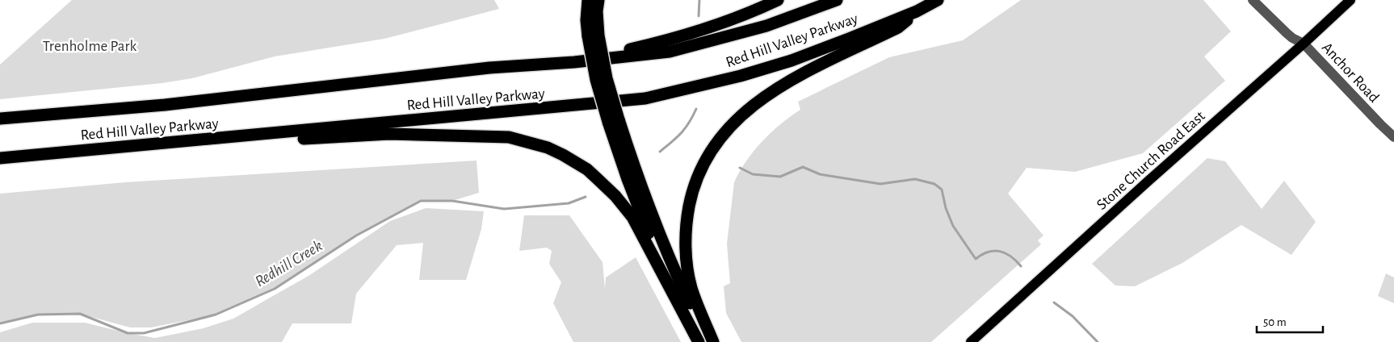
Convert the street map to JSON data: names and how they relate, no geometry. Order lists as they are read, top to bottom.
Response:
{
  "streets": {
    "highway": ["Red Hill Valley Parkway"],
    "main road": ["Stone Church Road East"],
    "street": ["Anchor Road"]
  },
  "crossings": [
    ["Anchor Road", "Stone Church Road East"]
  ],
  "water": ["Redhill Creek"],
  "parks": ["Trenholme Park"],
  "scale_bar": "50 m"
}
